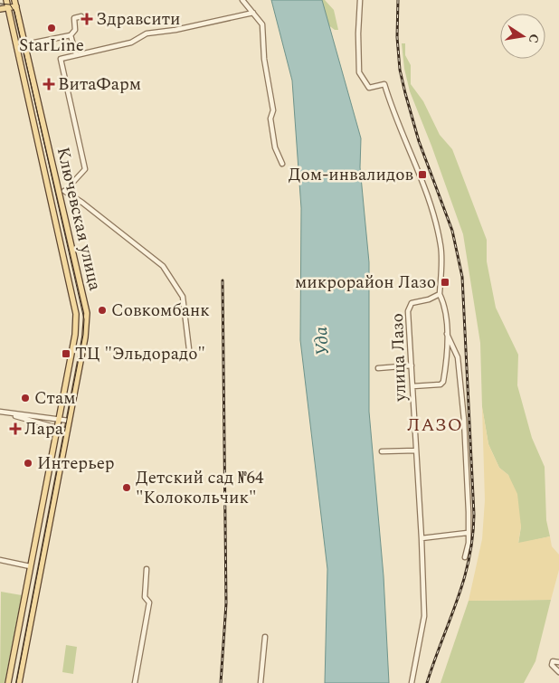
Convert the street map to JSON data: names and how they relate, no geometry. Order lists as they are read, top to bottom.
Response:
{
  "streets": {
    "main road": ["Ключевская улица"],
    "street": ["улица Лазо"]
  },
  "districts": ["ЛАЗО"],
  "water": ["Уда"],
  "places": {
    "health": ["Здравсити", "ВитаФарм", "Лара"],
    "other": [
      "StarLine",
      "Совкомбанк",
      "Стам",
      "Интерьер",
      "Детский сад №64 \"Колокольчик\""
    ],
    "transit": ["Дом-инвалидов", "микрорайон Лазо", "ТЦ \"Эльдорадо\""]
  },
  "north": "right"
}
